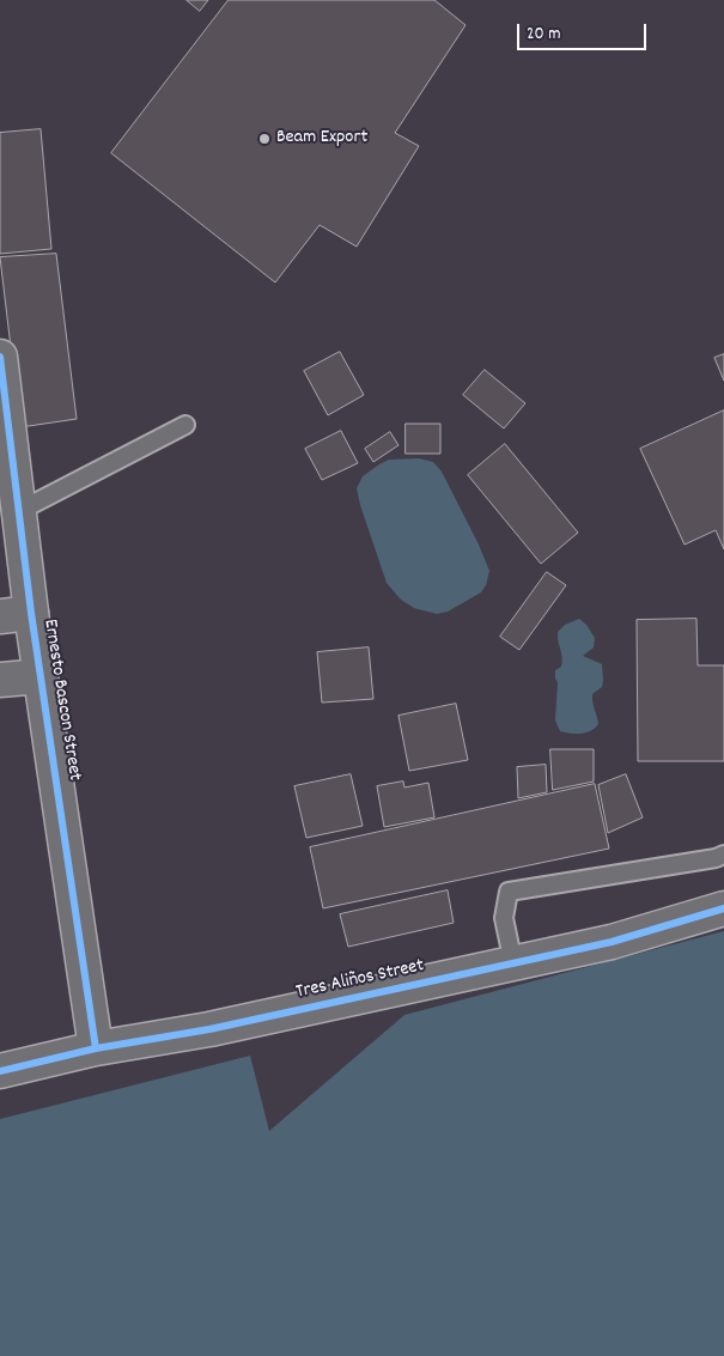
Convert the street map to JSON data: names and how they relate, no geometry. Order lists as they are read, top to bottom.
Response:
{
  "streets": {
    "street": ["Ernesto Bascon Street", "Tres Aliños Street"]
  },
  "crossings": [
    ["Ernesto Bascon Street", "Tres Aliños Street"]
  ],
  "places": ["Beam Export"],
  "scale_bar": "20 m"
}
